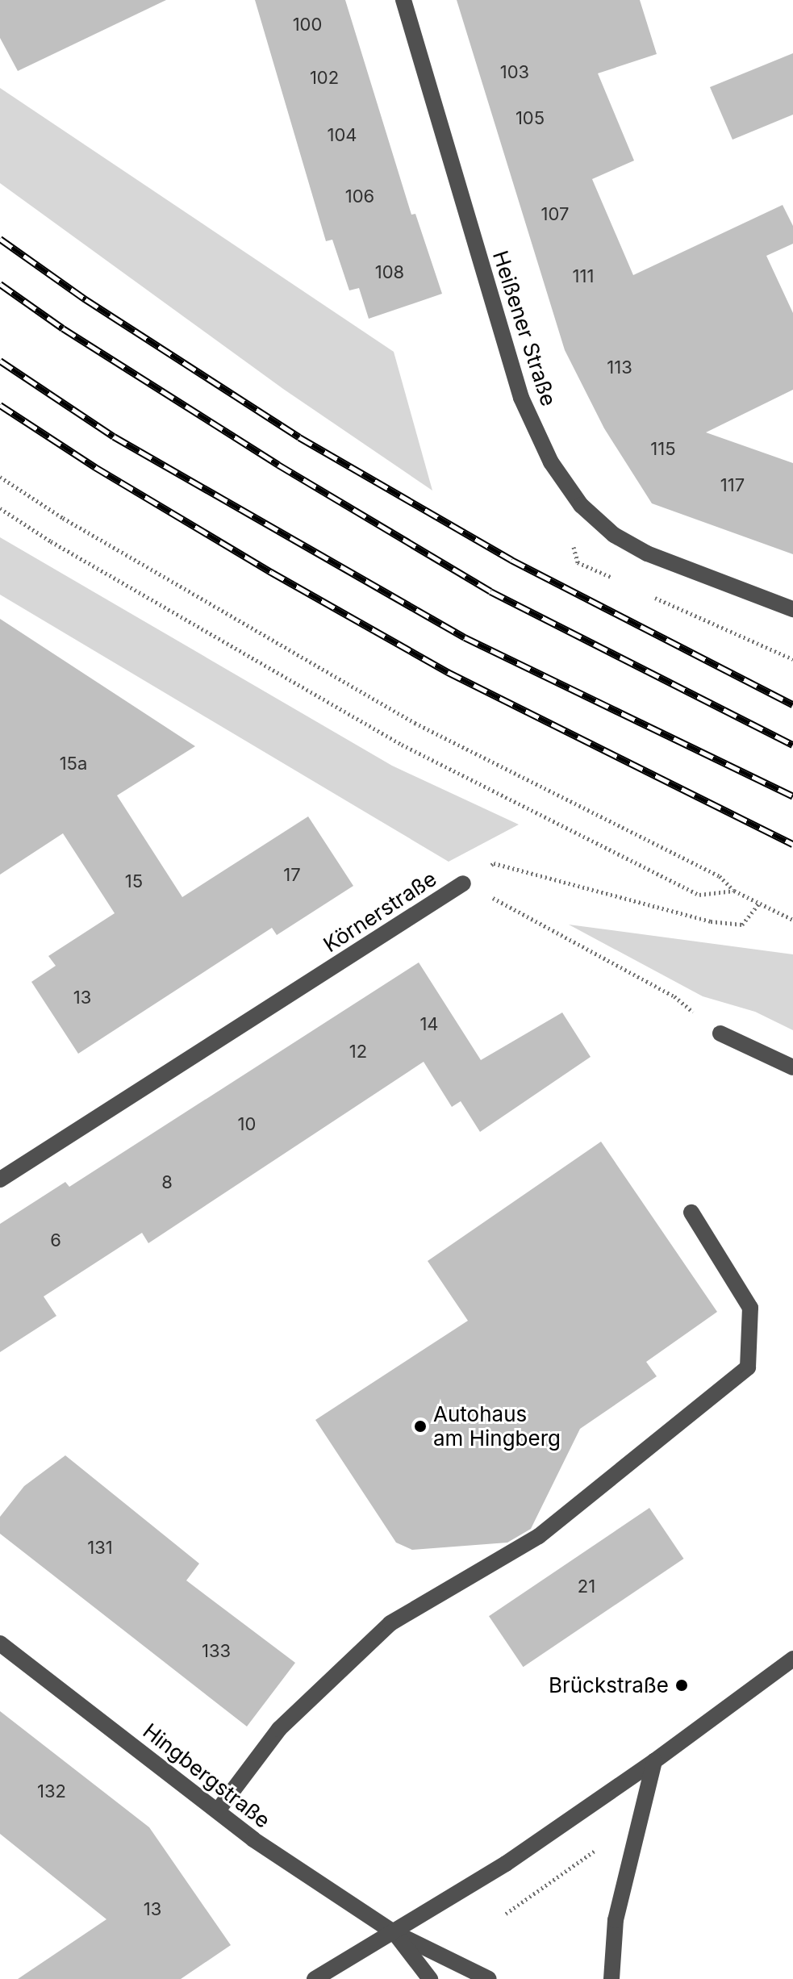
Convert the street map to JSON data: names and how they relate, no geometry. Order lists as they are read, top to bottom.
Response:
{
  "streets": {
    "street": ["Heißener Straße", "Körnerstraße", "Hingbergstraße"]
  },
  "places": ["Autohaus am Hingberg", "Brückstraße"],
  "house_numbers": [
    "100",
    "103",
    "102",
    "105",
    "104",
    "106",
    "107",
    "108",
    "111",
    "113",
    "115",
    "117",
    "15a",
    "17",
    "15",
    "13",
    "14",
    "12",
    "10",
    "8",
    "6",
    "131",
    "21",
    "133",
    "132",
    "13"
  ]
}
